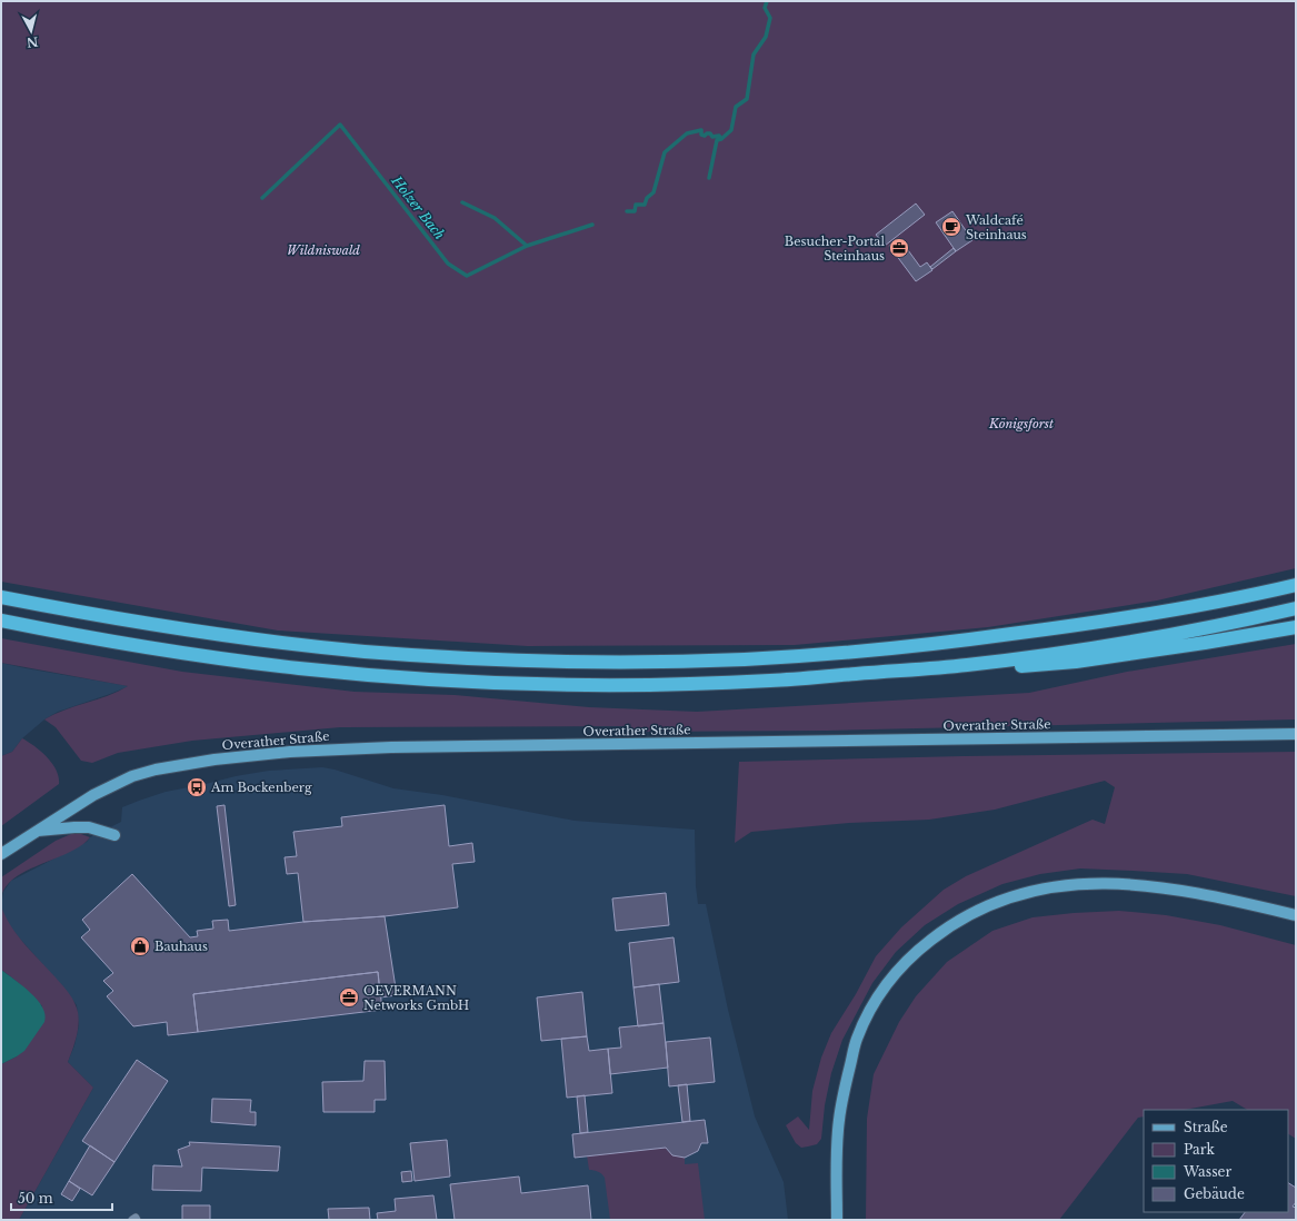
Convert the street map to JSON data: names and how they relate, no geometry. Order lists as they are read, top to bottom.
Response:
{
  "streets": {
    "main road": ["Overather Straße"]
  },
  "water": ["Holzer Bach"],
  "parks": ["Wildniswald", "Königsforst"],
  "places": {
    "cafe": ["Waldcafé Steinhaus"],
    "office": ["Besucher-Portal Steinhaus", "OEVERMANN Networks GmbH"],
    "bus stop": ["Am Bockenberg"],
    "shop": ["Bauhaus"]
  },
  "legend": [
    "Straße",
    "Park",
    "Wasser",
    "Gebäude"
  ],
  "scale_bar": "50 m",
  "north": "bottom"
}
